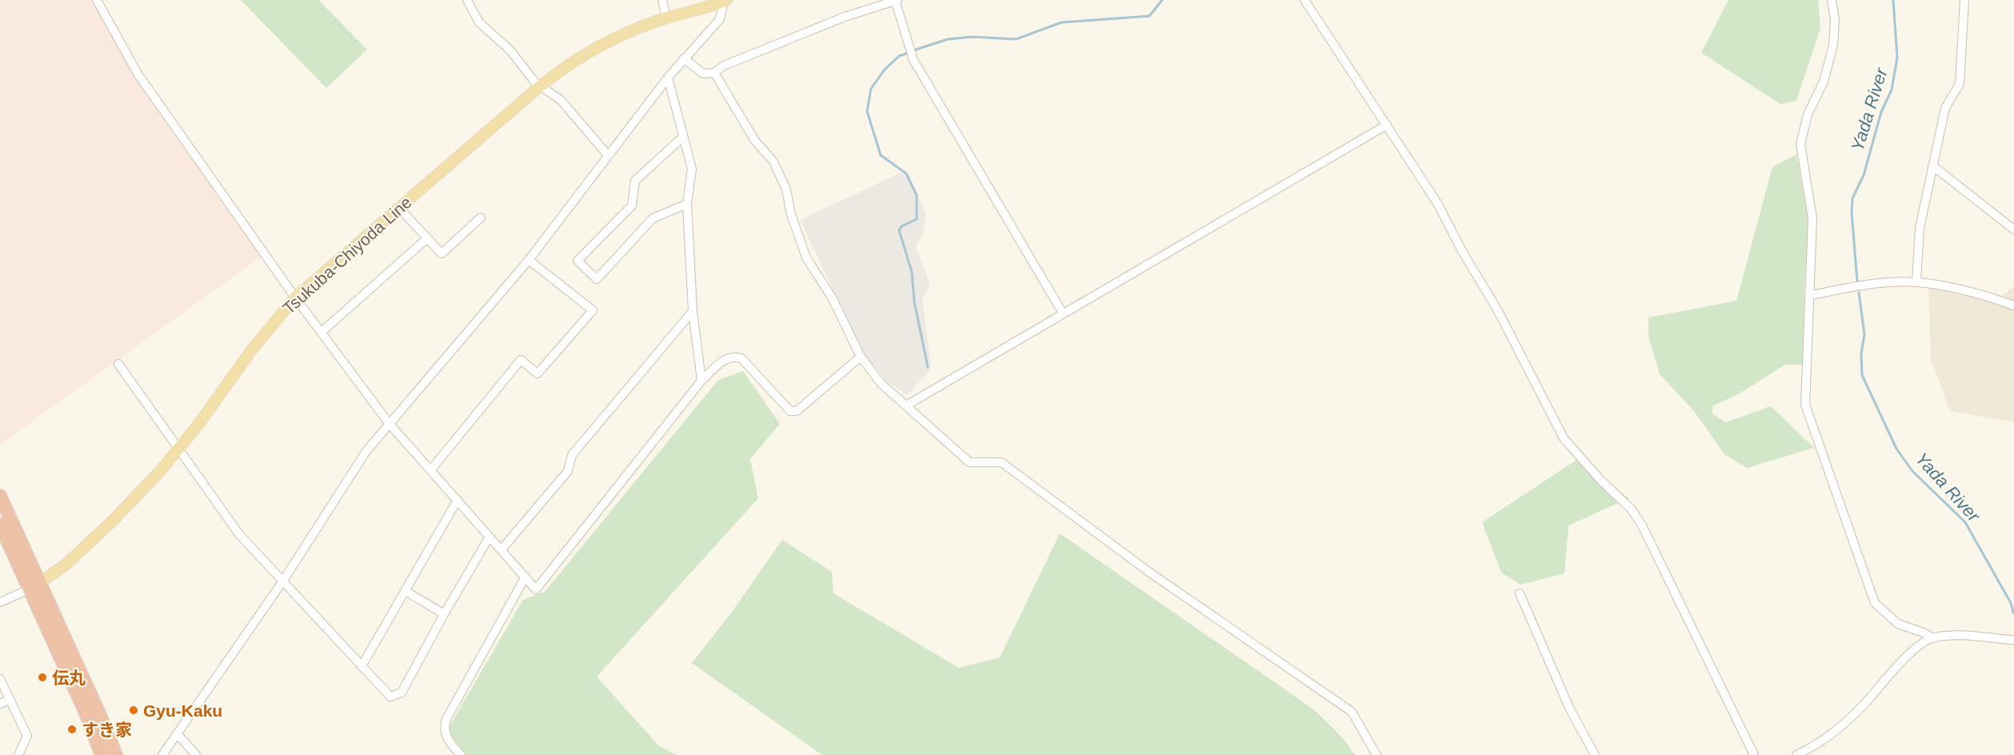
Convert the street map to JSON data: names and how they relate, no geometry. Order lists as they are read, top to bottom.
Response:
{
  "streets": {
    "main road": ["Tsukuba-Chiyoda Line"]
  },
  "water": ["Yada River"],
  "places": ["伝丸", "Gyu-Kaku", "すき家"]
}
